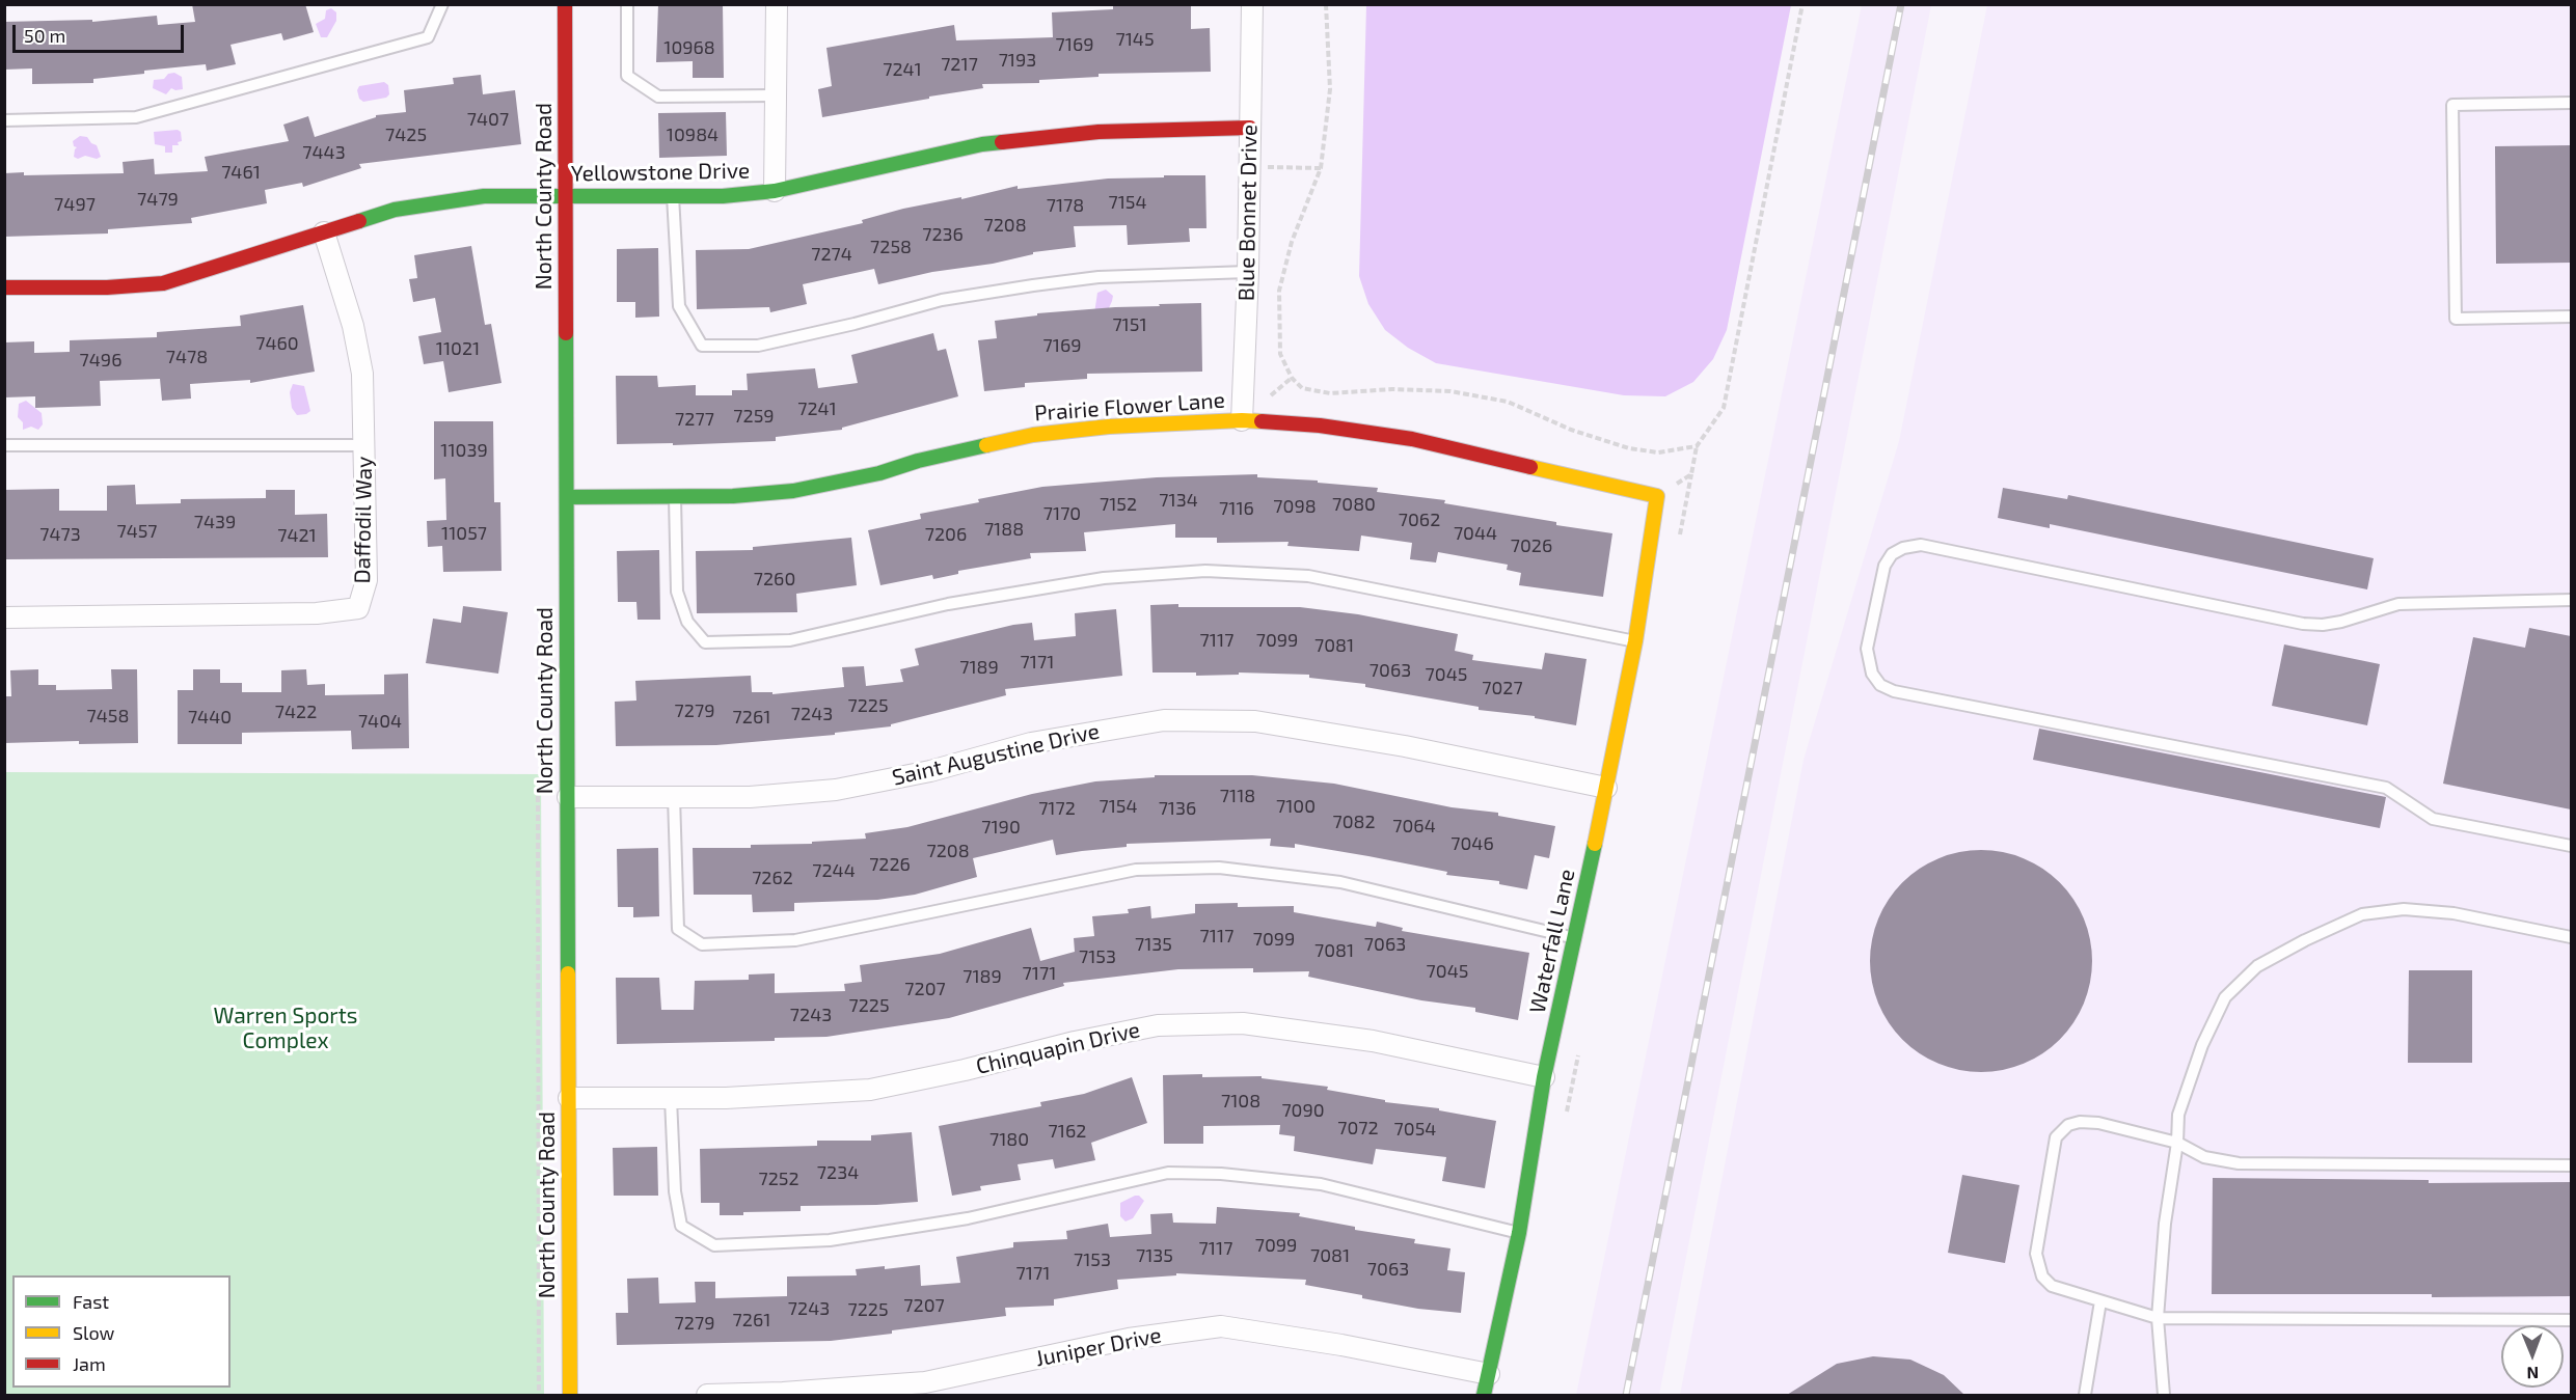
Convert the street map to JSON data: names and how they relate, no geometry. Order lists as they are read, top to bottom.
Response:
{
  "streets": {
    "street": [
      "Yellowstone Drive",
      "North County Road",
      "Blue Bonnet Drive",
      "Prairie Flower Lane",
      "Daffodil Way",
      "Saint Augustine Drive",
      "Waterfall Lane",
      "Chinquapin Drive",
      "Juniper Drive"
    ]
  },
  "crossings": [
    ["Yellowstone Drive", "North County Road"],
    ["Yellowstone Drive", "Blue Bonnet Drive"],
    ["Yellowstone Drive", "Daffodil Way"],
    ["North County Road", "Prairie Flower Lane"],
    ["North County Road", "Saint Augustine Drive"],
    ["North County Road", "Chinquapin Drive"],
    ["Blue Bonnet Drive", "Prairie Flower Lane"],
    ["Prairie Flower Lane", "Waterfall Lane"],
    ["Saint Augustine Drive", "Waterfall Lane"],
    ["Waterfall Lane", "Chinquapin Drive"],
    ["Waterfall Lane", "Juniper Drive"]
  ],
  "parks": ["Warren Sports Complex"],
  "house_numbers": [
    "7145",
    "7169",
    "10968",
    "7193",
    "7217",
    "7241",
    "7407",
    "7425",
    "10984",
    "7443",
    "7461",
    "7479",
    "7154",
    "7497",
    "7178",
    "7208",
    "7236",
    "7258",
    "7274",
    "7151",
    "7460",
    "7169",
    "11021",
    "7478",
    "7496",
    "7241",
    "7259",
    "7277",
    "11039",
    "7134",
    "7152",
    "7080",
    "7098",
    "7116",
    "7170",
    "7062",
    "7439",
    "7188",
    "7457",
    "11057",
    "7044",
    "7473",
    "7206",
    "7421",
    "7026",
    "7260",
    "7117",
    "7099",
    "7081",
    "7171",
    "7189",
    "7063",
    "7045",
    "7027",
    "7225",
    "7279",
    "7422",
    "7243",
    "7458",
    "7440",
    "7261",
    "7404",
    "7118",
    "7154",
    "7100",
    "7172",
    "7136",
    "7082",
    "7064",
    "7190",
    "7046",
    "7208",
    "7226",
    "7244",
    "7262",
    "7117",
    "7099",
    "7135",
    "7063",
    "7081",
    "7153",
    "7045",
    "7171",
    "7189",
    "7207",
    "7225",
    "7243",
    "7108",
    "7090",
    "7072",
    "7054",
    "7162",
    "7180",
    "7234",
    "7252",
    "7099",
    "7117",
    "7135",
    "7081",
    "7153",
    "7063",
    "7171",
    "7207",
    "7243",
    "7225",
    "7261",
    "7279"
  ],
  "legend": ["Fast", "Slow", "Jam"],
  "scale_bar": "50 m",
  "north": "bottom"
}
